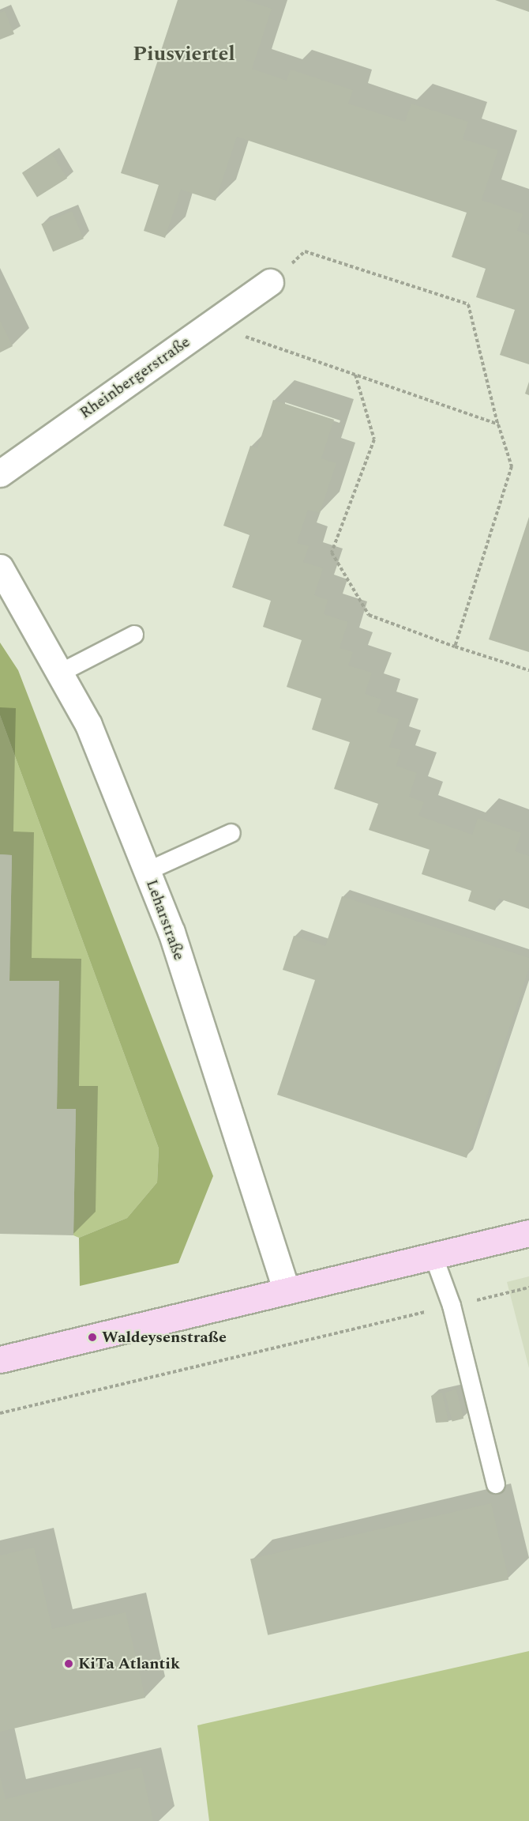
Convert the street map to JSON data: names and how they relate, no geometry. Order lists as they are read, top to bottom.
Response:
{
  "streets": {
    "street": ["Rheinbergerstraße", "Leharstraße"]
  },
  "districts": ["Piusviertel"],
  "places": ["Waldeysenstraße", "KiTa Atlantik"]
}
